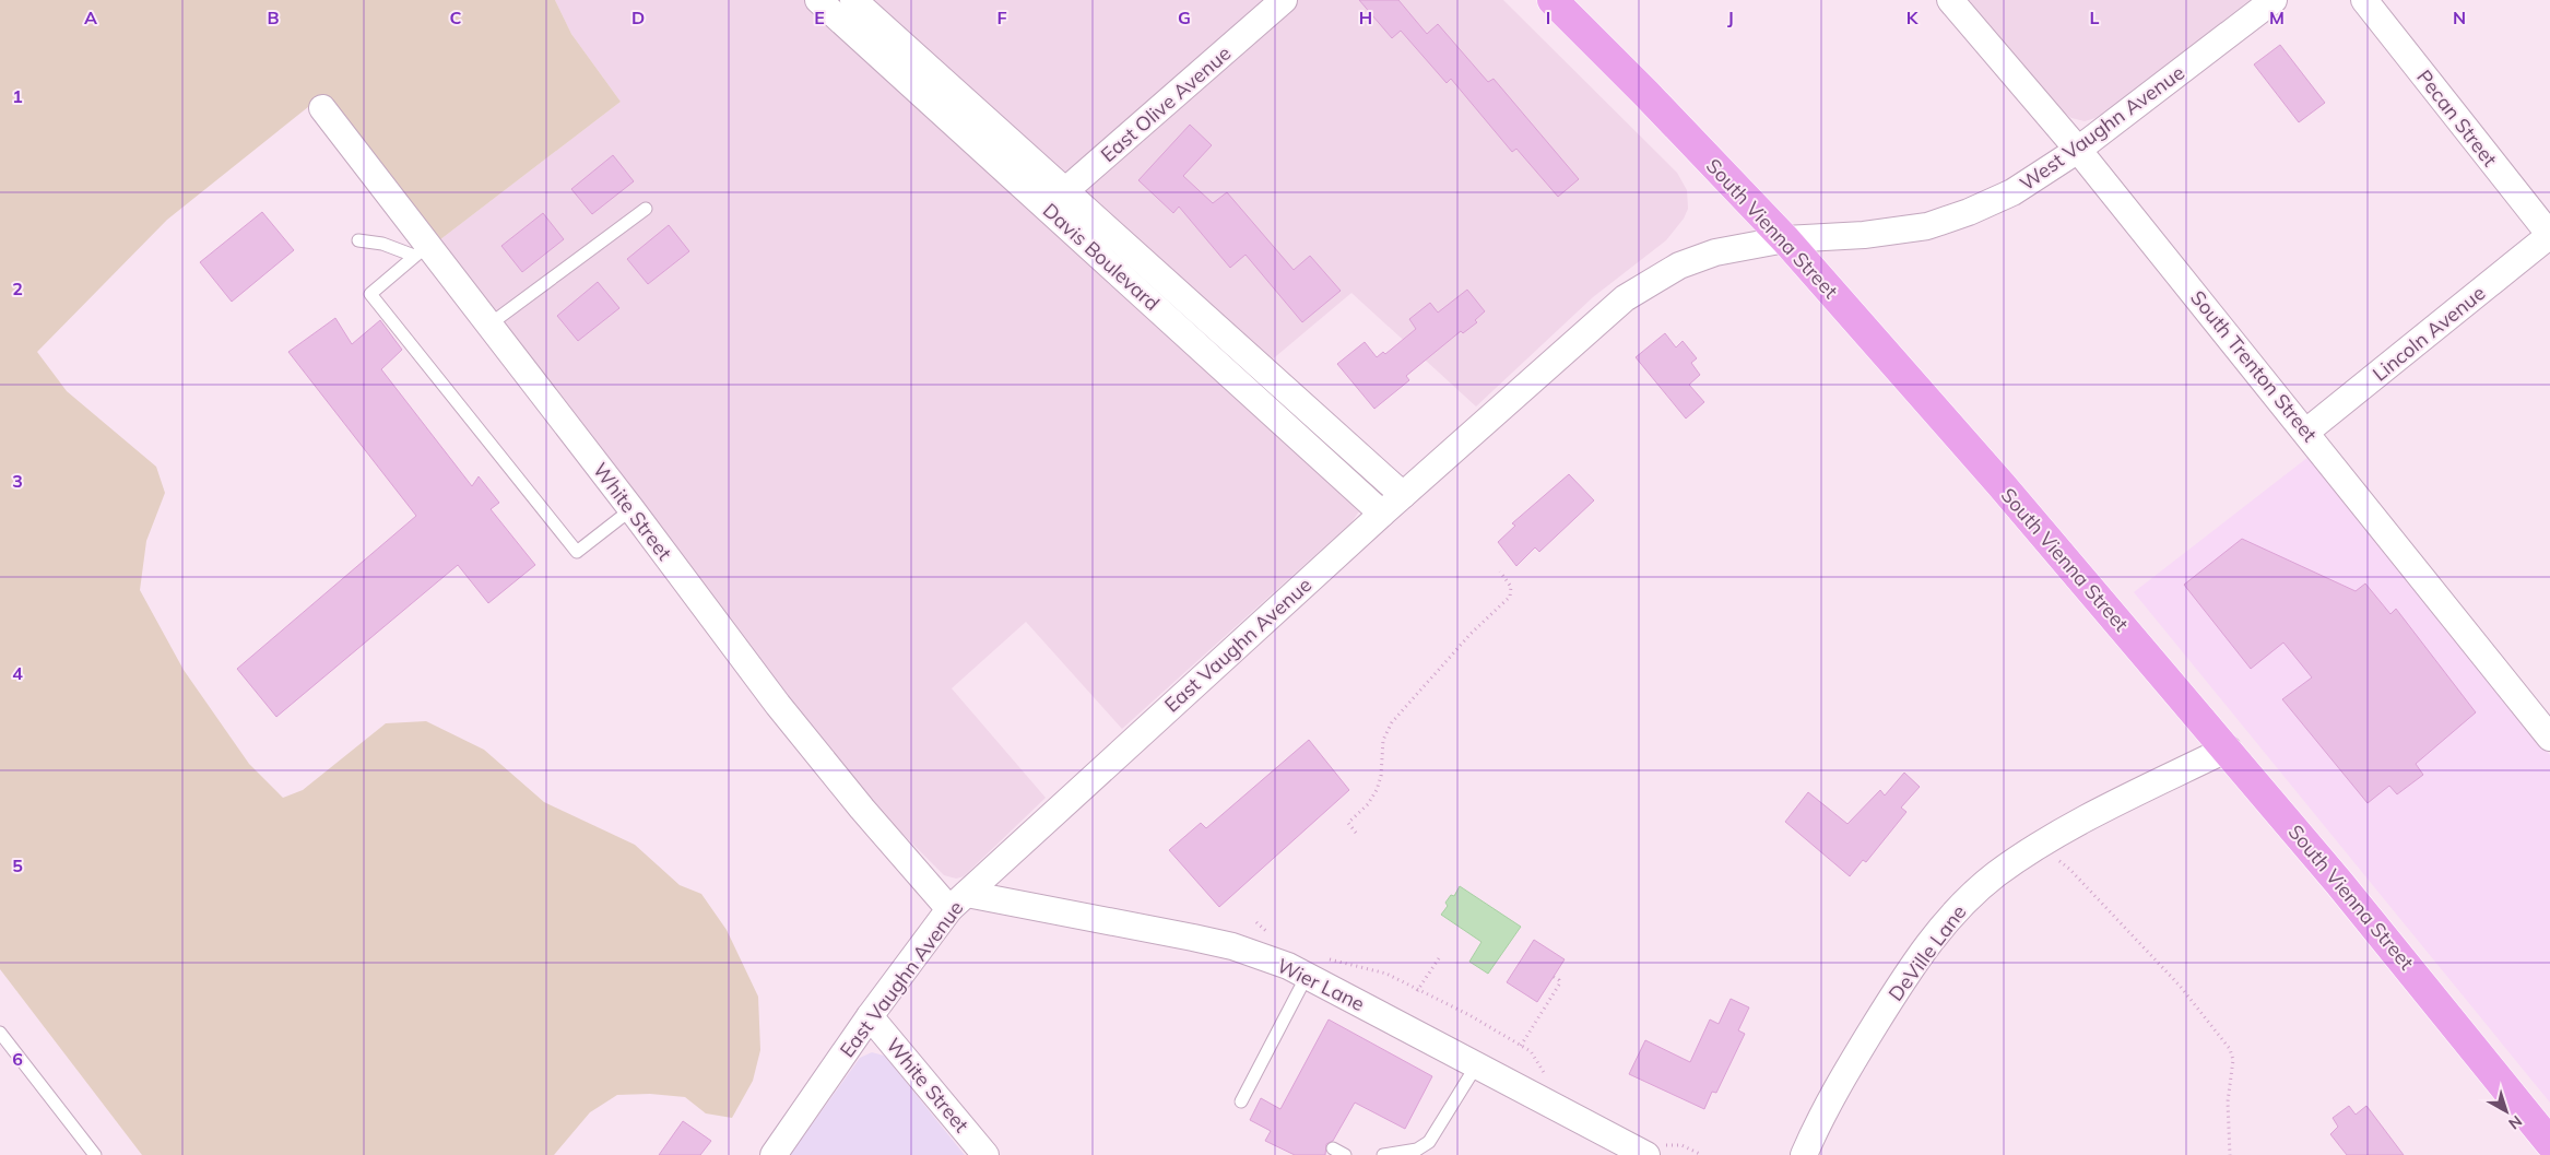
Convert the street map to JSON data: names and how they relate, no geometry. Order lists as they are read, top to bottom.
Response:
{
  "streets": {
    "highway": ["South Vienna Street"],
    "street": [
      "East Olive Avenue",
      "Pecan Street",
      "West Vaughn Avenue",
      "Davis Boulevard",
      "Lincoln Avenue",
      "South Trenton Street",
      "White Street",
      "East Vaughn Avenue",
      "DeVille Lane",
      "Wier Lane"
    ]
  },
  "crossings": [
    ["East Olive Avenue", "Davis Boulevard"],
    ["Pecan Street", "Lincoln Avenue"],
    ["West Vaughn Avenue", "South Vienna Street"],
    ["West Vaughn Avenue", "South Trenton Street"],
    ["West Vaughn Avenue", "East Vaughn Avenue"],
    ["South Vienna Street", "East Vaughn Avenue"],
    ["South Vienna Street", "DeVille Lane"],
    ["Davis Boulevard", "East Vaughn Avenue"],
    ["Lincoln Avenue", "South Trenton Street"],
    ["White Street", "East Vaughn Avenue"],
    ["White Street", "Wier Lane"],
    ["East Vaughn Avenue", "Wier Lane"]
  ],
  "north": "bottom right",
  "grid": {
    "columns": [
      "A",
      "B",
      "C",
      "D",
      "E",
      "F",
      "G",
      "H",
      "I",
      "J",
      "K",
      "L",
      "M",
      "N"
    ],
    "rows": [
      "1",
      "2",
      "3",
      "4",
      "5",
      "6"
    ]
  }
}
